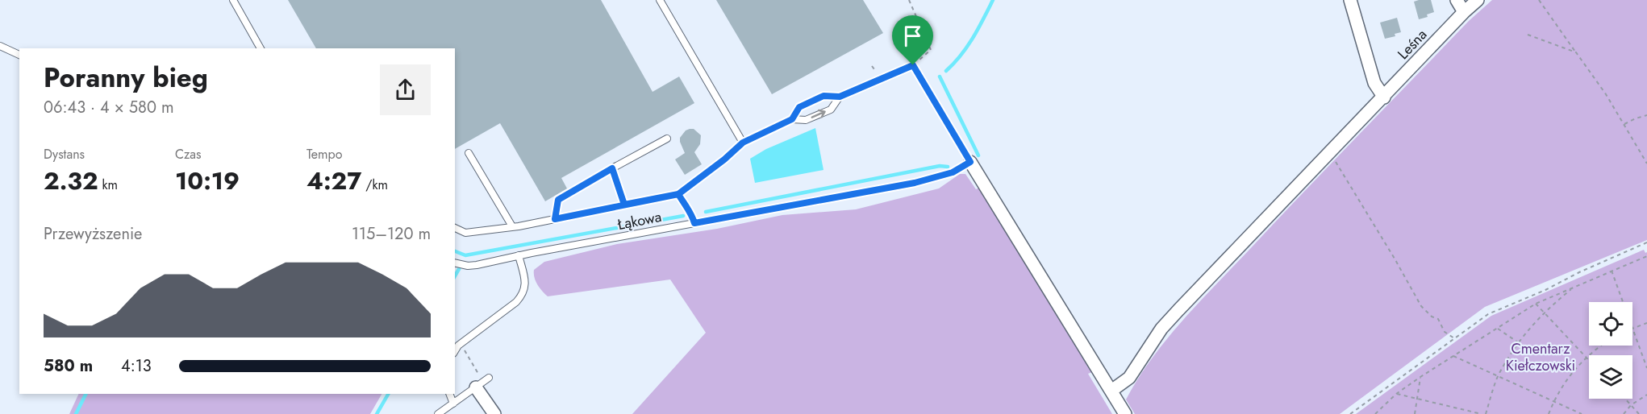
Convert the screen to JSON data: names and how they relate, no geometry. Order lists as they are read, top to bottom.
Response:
{
  "streets": {
    "street": ["Leśna"],
    "lane": ["Łąkowa"]
  },
  "parks": ["Cmentarz Kiełczowski"],
  "page": {
    "heading": ["Poranny bieg", "06:43 · 4 × 580 m"],
    "stats": [
      ["Dystans", "2.32 km"],
      ["Czas", "10:19"],
      ["Tempo", "4:27 /km"]
    ],
    "chart": ["Przewyższenie", "115–120 m"],
    "list": [
      {
        "name": "580 m",
        "note": "4:13"
      }
    ]
  }
}
